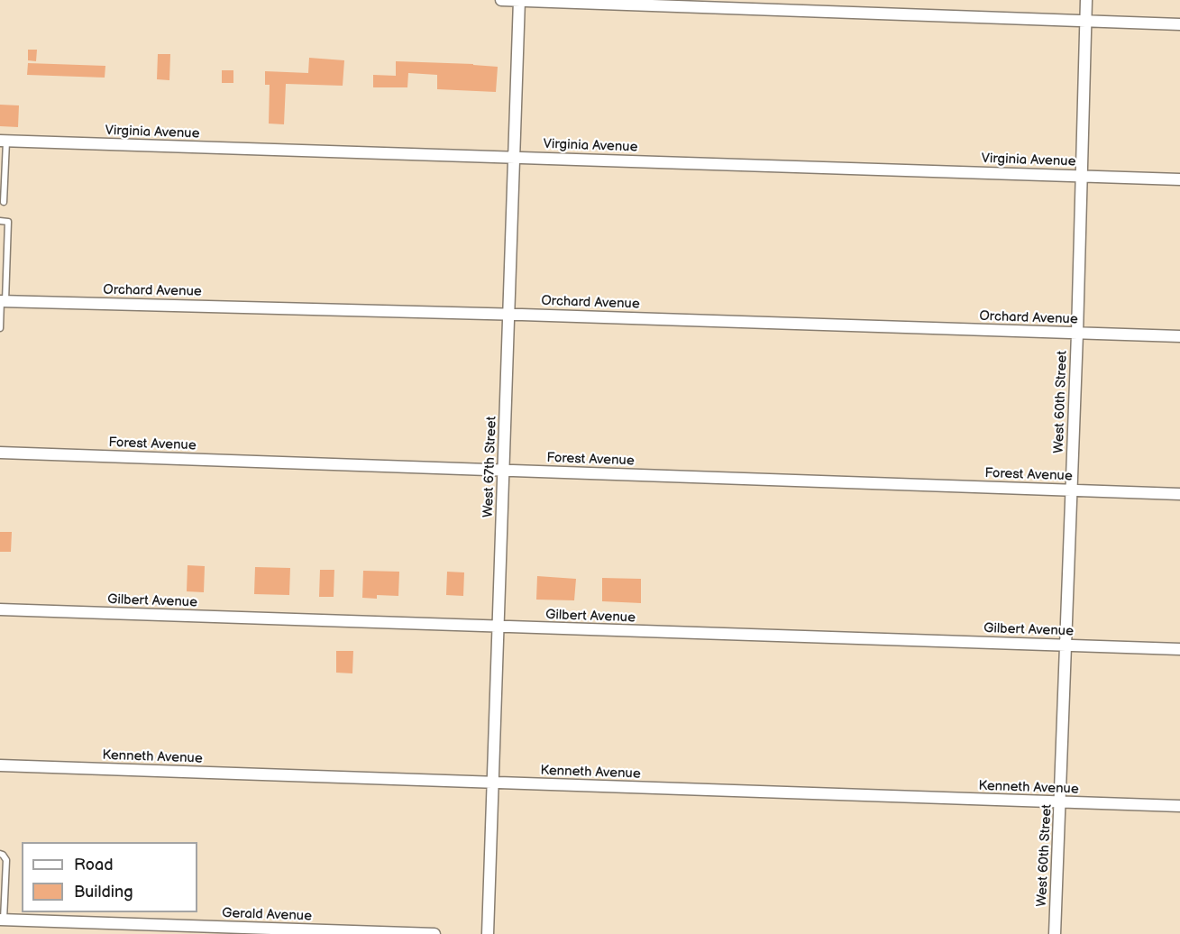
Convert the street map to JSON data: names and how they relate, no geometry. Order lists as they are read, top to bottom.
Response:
{
  "streets": {
    "street": [
      "Virginia Avenue",
      "Orchard Avenue",
      "West 60th Street",
      "Forest Avenue",
      "West 67th Street",
      "Gilbert Avenue",
      "Kenneth Avenue",
      "Gerald Avenue"
    ]
  },
  "crossings": [
    ["Virginia Avenue", "West 60th Street"],
    ["Virginia Avenue", "West 67th Street"],
    ["Orchard Avenue", "West 60th Street"],
    ["Orchard Avenue", "West 67th Street"],
    ["West 60th Street", "Forest Avenue"],
    ["West 60th Street", "Gilbert Avenue"],
    ["West 60th Street", "Kenneth Avenue"],
    ["Forest Avenue", "West 67th Street"],
    ["West 67th Street", "Gilbert Avenue"],
    ["West 67th Street", "Kenneth Avenue"]
  ],
  "legend": ["Road", "Building"]
}
